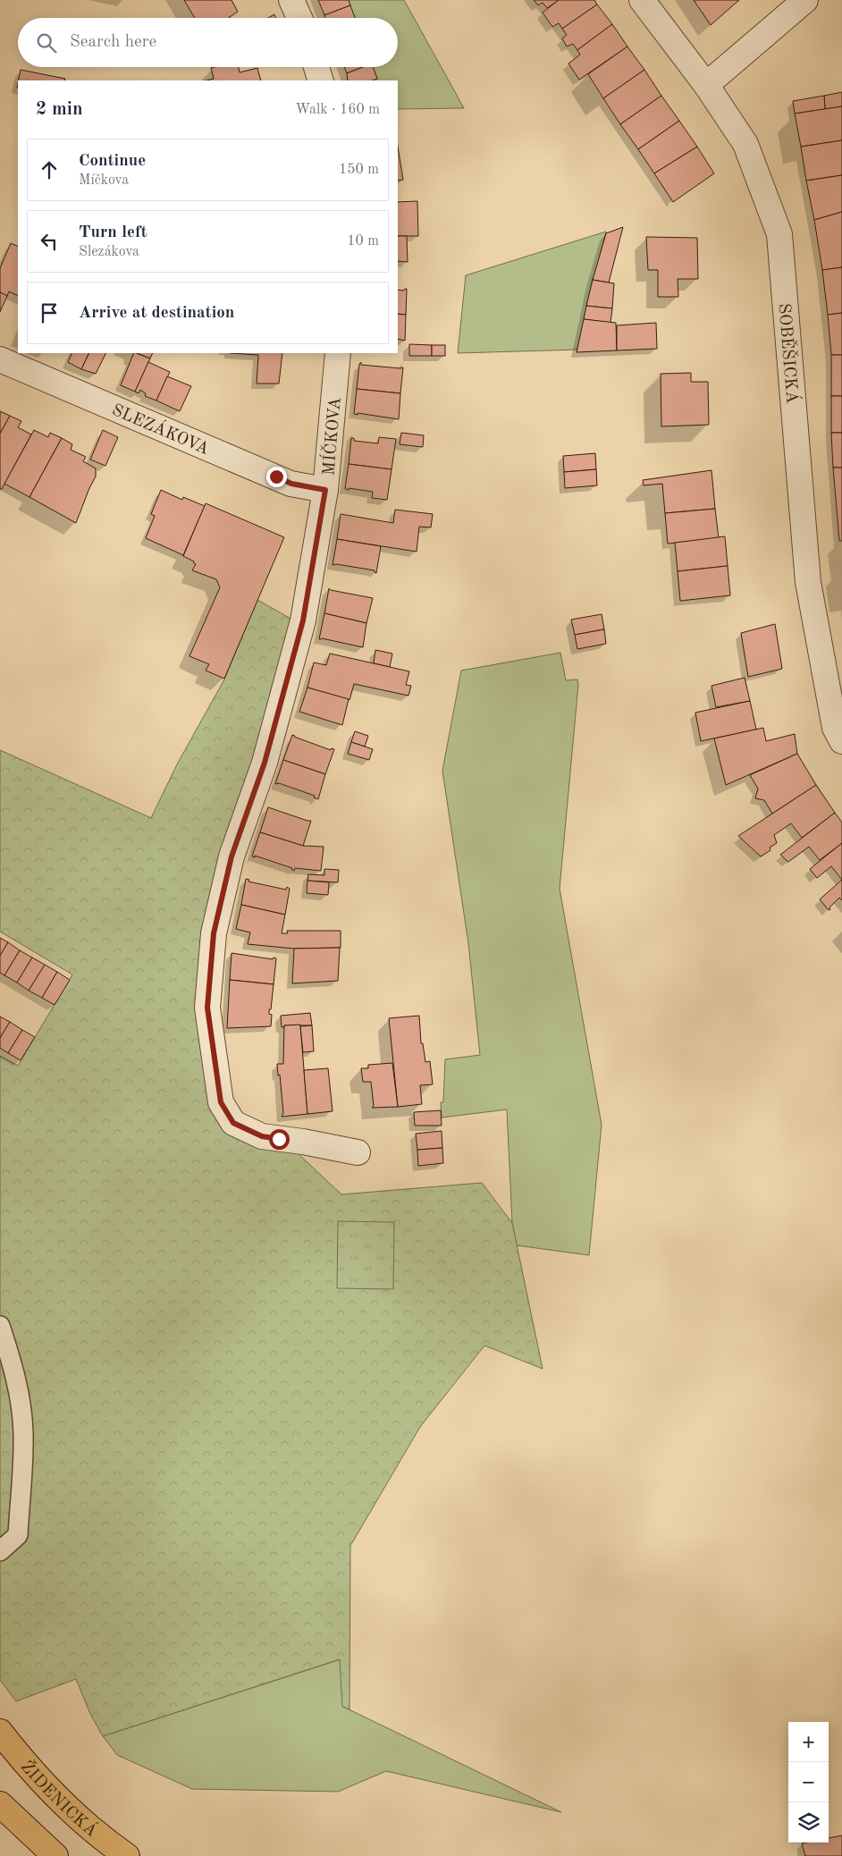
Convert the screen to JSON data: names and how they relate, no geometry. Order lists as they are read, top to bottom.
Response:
{
  "streets": {
    "highway": ["ŽIDENICKÁ"],
    "street": ["SOBĚŠICKÁ", "SLEZÁKOVA", "MÍČKOVA"]
  },
  "crossings": [
    ["SLEZÁKOVA", "MÍČKOVA"]
  ],
  "page": {
    "search": "Search here",
    "heading": ["2 min", "Walk · 160 m"],
    "list": [
      ["Continue", "Míčkova", "150 m"],
      ["Turn left", "Slezákova", "10 m"],
      "Arrive at destination"
    ],
    "map_buttons": ["+", "−"]
  }
}
